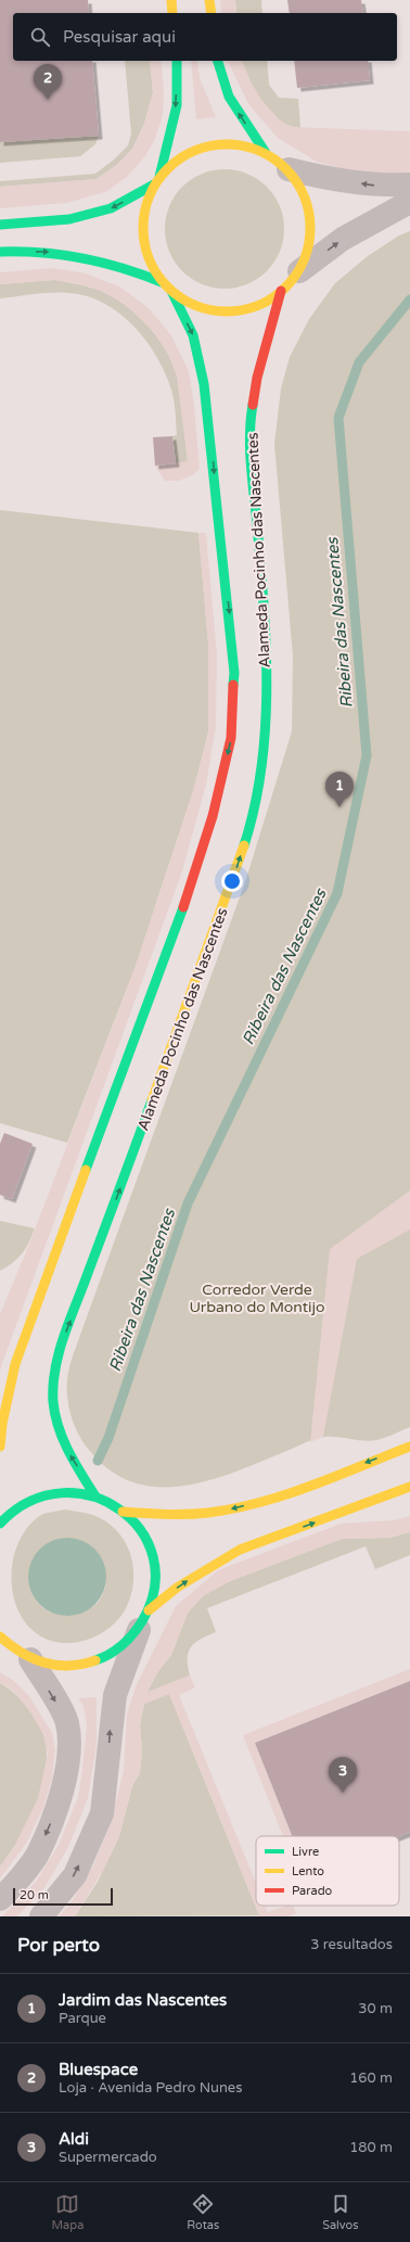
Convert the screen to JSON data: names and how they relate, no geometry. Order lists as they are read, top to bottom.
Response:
{
  "streets": {
    "main road": ["Alameda Pocinho das Nascentes"]
  },
  "water": ["Ribeira das Nascentes"],
  "parks": ["Corredor Verde Urbano do Montijo"],
  "legend": ["Livre", "Lento", "Parado"],
  "scale_bar": "20 m",
  "page": {
    "search": "Pesquisar aqui",
    "pins": ["2", "1", "3"],
    "scale": "20 m",
    "heading": ["Por perto", "3 resultados"],
    "list": [
      {
        "mark": "1",
        "name": "Jardim das Nascentes",
        "note": "Parque",
        "value": "30 m"
      },
      {
        "mark": "2",
        "name": "Bluespace",
        "note": "Loja · Avenida Pedro Nunes",
        "value": "160 m"
      },
      {
        "mark": "3",
        "name": "Aldi",
        "note": "Supermercado",
        "value": "180 m"
      }
    ],
    "nav": ["Mapa", "Rotas", "Salvos"]
  }
}
